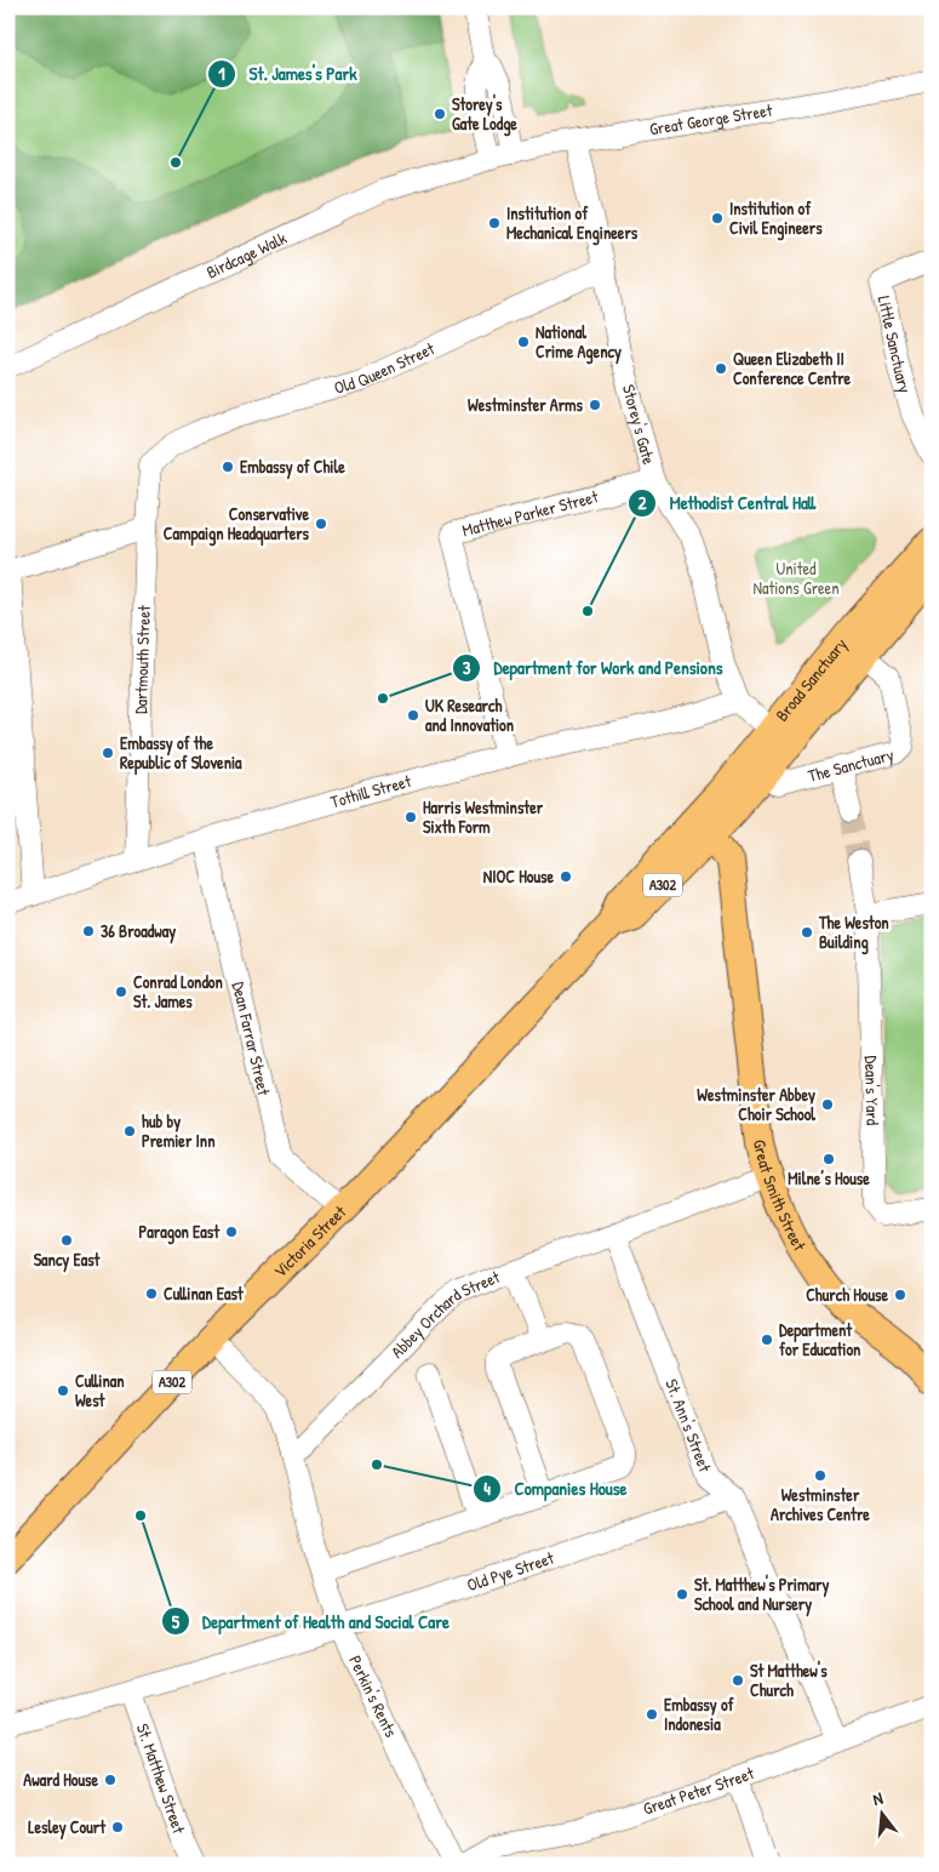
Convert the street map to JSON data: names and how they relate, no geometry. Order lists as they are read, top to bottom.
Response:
{
  "streets": {
    "main road": [
      "Broad Sanctuary",
      "A302",
      "Great Smith Street",
      "Victoria Street"
    ],
    "street": [
      "Great George Street",
      "Birdcage Walk",
      "Little Sanctuary",
      "Old Queen Street",
      "Storey's Gate",
      "Matthew Parker Street",
      "Dartmouth Street",
      "The Sanctuary",
      "Tothill Street",
      "Dean Farrar Street",
      "Dean's Yard",
      "Abbey Orchard Street",
      "St. Ann's Street",
      "Old Pye Street",
      "Perkin's Rents",
      "St. Matthew Street",
      "Great Peter Street"
    ]
  },
  "crossings": [
    ["Great George Street", "Birdcage Walk"],
    ["Great George Street", "Storey's Gate"],
    ["Old Queen Street", "Storey's Gate"],
    ["Old Queen Street", "Dartmouth Street"],
    ["Storey's Gate", "Matthew Parker Street"],
    ["Storey's Gate", "Broad Sanctuary"],
    ["Storey's Gate", "Tothill Street"],
    ["Matthew Parker Street", "Tothill Street"],
    ["Dartmouth Street", "Tothill Street"],
    ["Broad Sanctuary", "The Sanctuary"],
    ["Broad Sanctuary", "Great Smith Street"],
    ["Broad Sanctuary", "Victoria Street"],
    ["Tothill Street", "Dean Farrar Street"],
    ["Dean Farrar Street", "Victoria Street"],
    ["Great Smith Street", "Victoria Street"],
    ["Great Smith Street", "Abbey Orchard Street"],
    ["Abbey Orchard Street", "St. Ann's Street"],
    ["Abbey Orchard Street", "Perkin's Rents"],
    ["St. Ann's Street", "Old Pye Street"],
    ["St. Ann's Street", "Great Peter Street"],
    ["Old Pye Street", "Perkin's Rents"],
    ["Old Pye Street", "St. Matthew Street"]
  ],
  "parks": ["United Nations Green"],
  "places": [
    "Storey's Gate Lodge",
    "St. James's Park",
    "Institution of Civil Engineers",
    "Institution of Mechanical Engineers",
    "National Crime Agency",
    "Queen Elizabeth II Conference Centre",
    "Westminster Arms",
    "Embassy of Chile",
    "Conservative Campaign Headquarters",
    "Methodist Central Hall",
    "Department for Work and Pensions",
    "UK Research and Innovation",
    "Embassy of the Republic of Slovenia",
    "Harris Westminster Sixth Form",
    "NIOC House",
    "36 Broadway",
    "The Weston Building",
    "Conrad London St. James",
    "Westminster Abbey Choir School",
    "hub by Premier Inn",
    "Milne’s House",
    "Paragon East",
    "Sancy East",
    "Cullinan East",
    "Church House",
    "Department for Education",
    "Cullinan West",
    "Companies House",
    "Westminster Archives Centre",
    "Department of Health and Social Care",
    "St. Matthew's Primary School and Nursery",
    "St Matthew's Church",
    "Embassy of Indonesia",
    "Award House",
    "Lesley Court"
  ],
  "north": "top"
}
